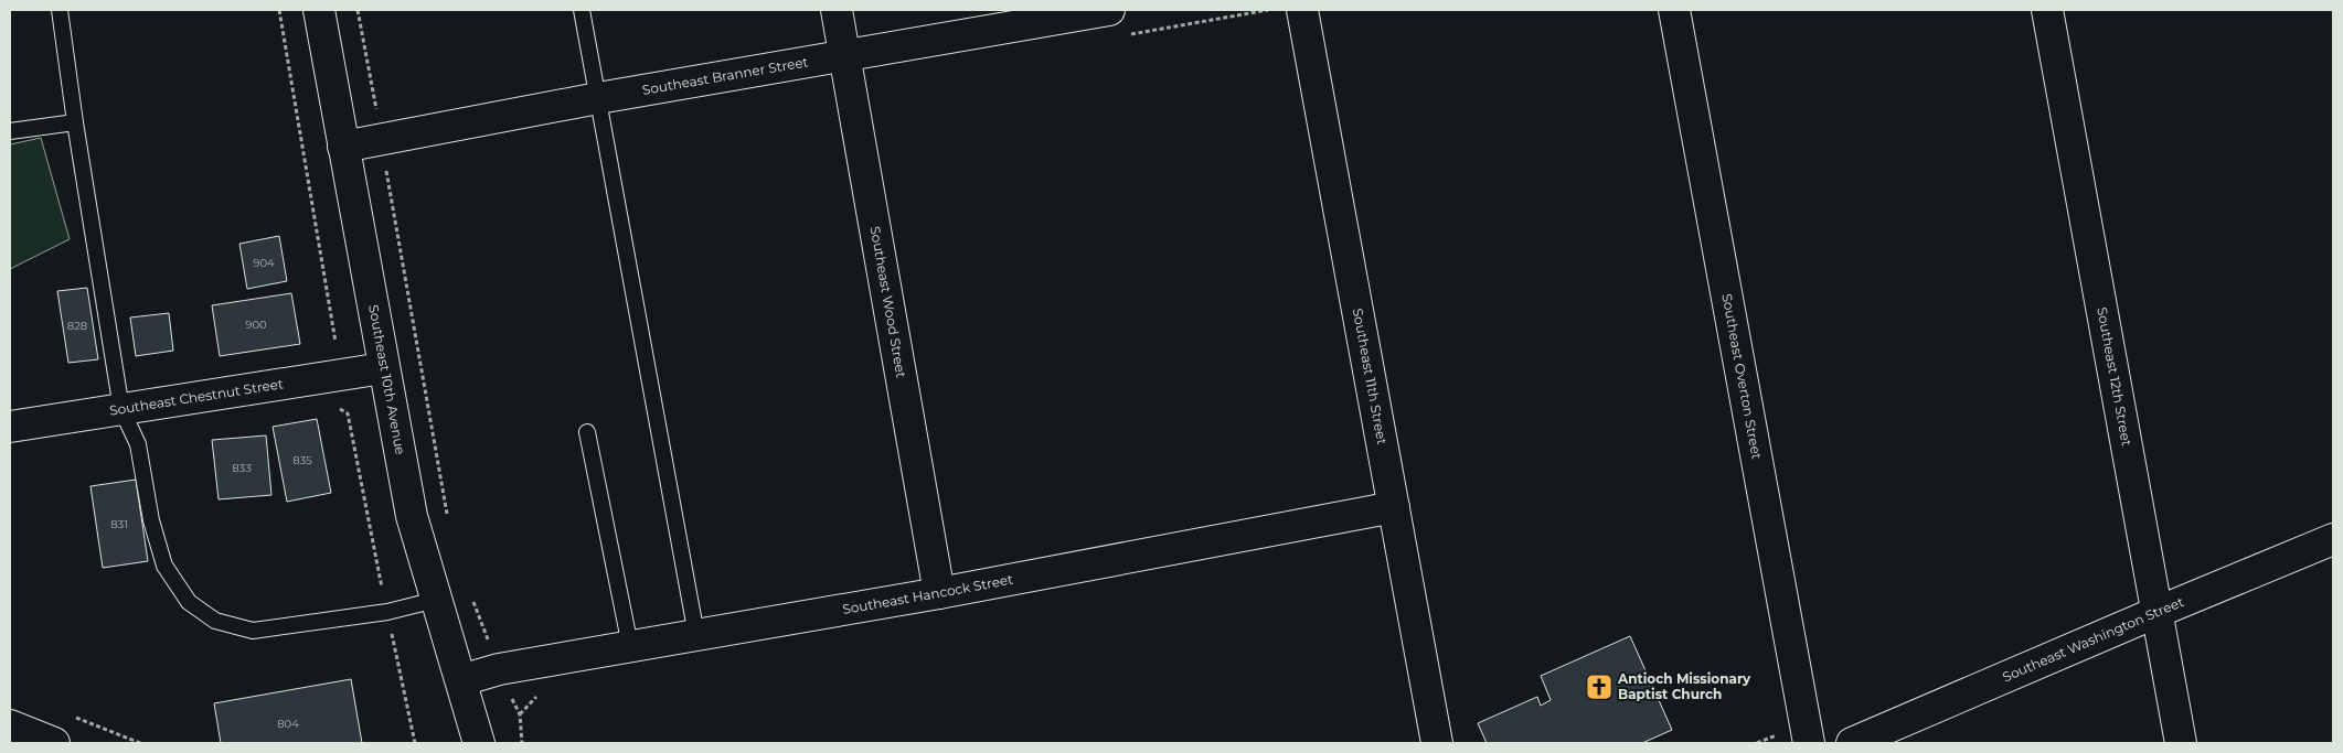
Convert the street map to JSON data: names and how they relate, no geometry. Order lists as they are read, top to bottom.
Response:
{
  "streets": {
    "street": [
      "Southeast Branner Street",
      "Southeast Wood Street",
      "Southeast 12th Street",
      "Southeast 11th Street",
      "Southeast Overton Street",
      "Southeast 10th Avenue",
      "Southeast Chestnut Street",
      "Southeast Hancock Street",
      "Southeast Washington Street"
    ]
  },
  "crossings": [
    ["Southeast Branner Street", "Southeast Wood Street"],
    ["Southeast Branner Street", "Southeast 10th Avenue"],
    ["Southeast Wood Street", "Southeast Hancock Street"],
    ["Southeast 12th Street", "Southeast Washington Street"],
    ["Southeast 11th Street", "Southeast Hancock Street"],
    ["Southeast 10th Avenue", "Southeast Chestnut Street"],
    ["Southeast 10th Avenue", "Southeast Hancock Street"]
  ],
  "places": {
    "church": ["Antioch Missionary Baptist Church"]
  },
  "house_numbers": [
    "904",
    "900",
    "828",
    "835",
    "833",
    "831",
    "804"
  ]
}
